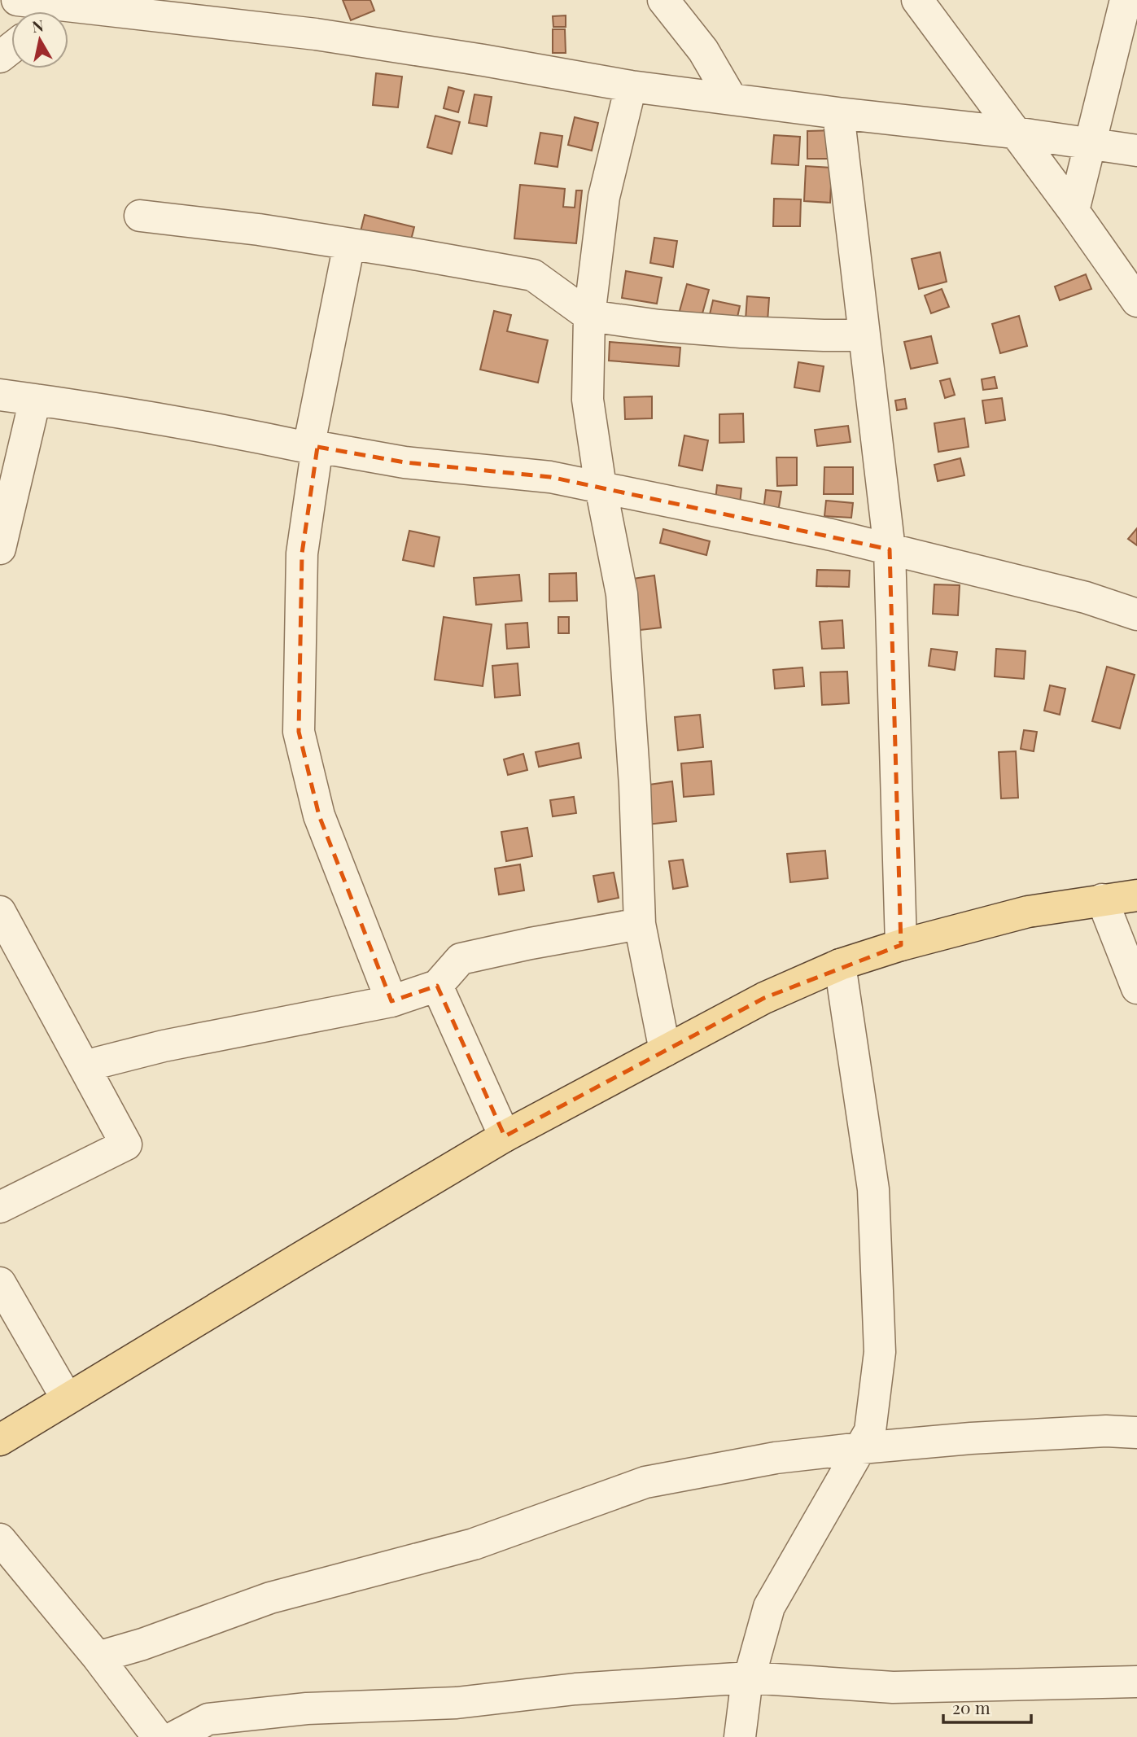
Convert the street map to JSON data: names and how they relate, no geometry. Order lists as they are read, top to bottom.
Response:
{
  "scale_bar": "20 m",
  "north": "top"
}
